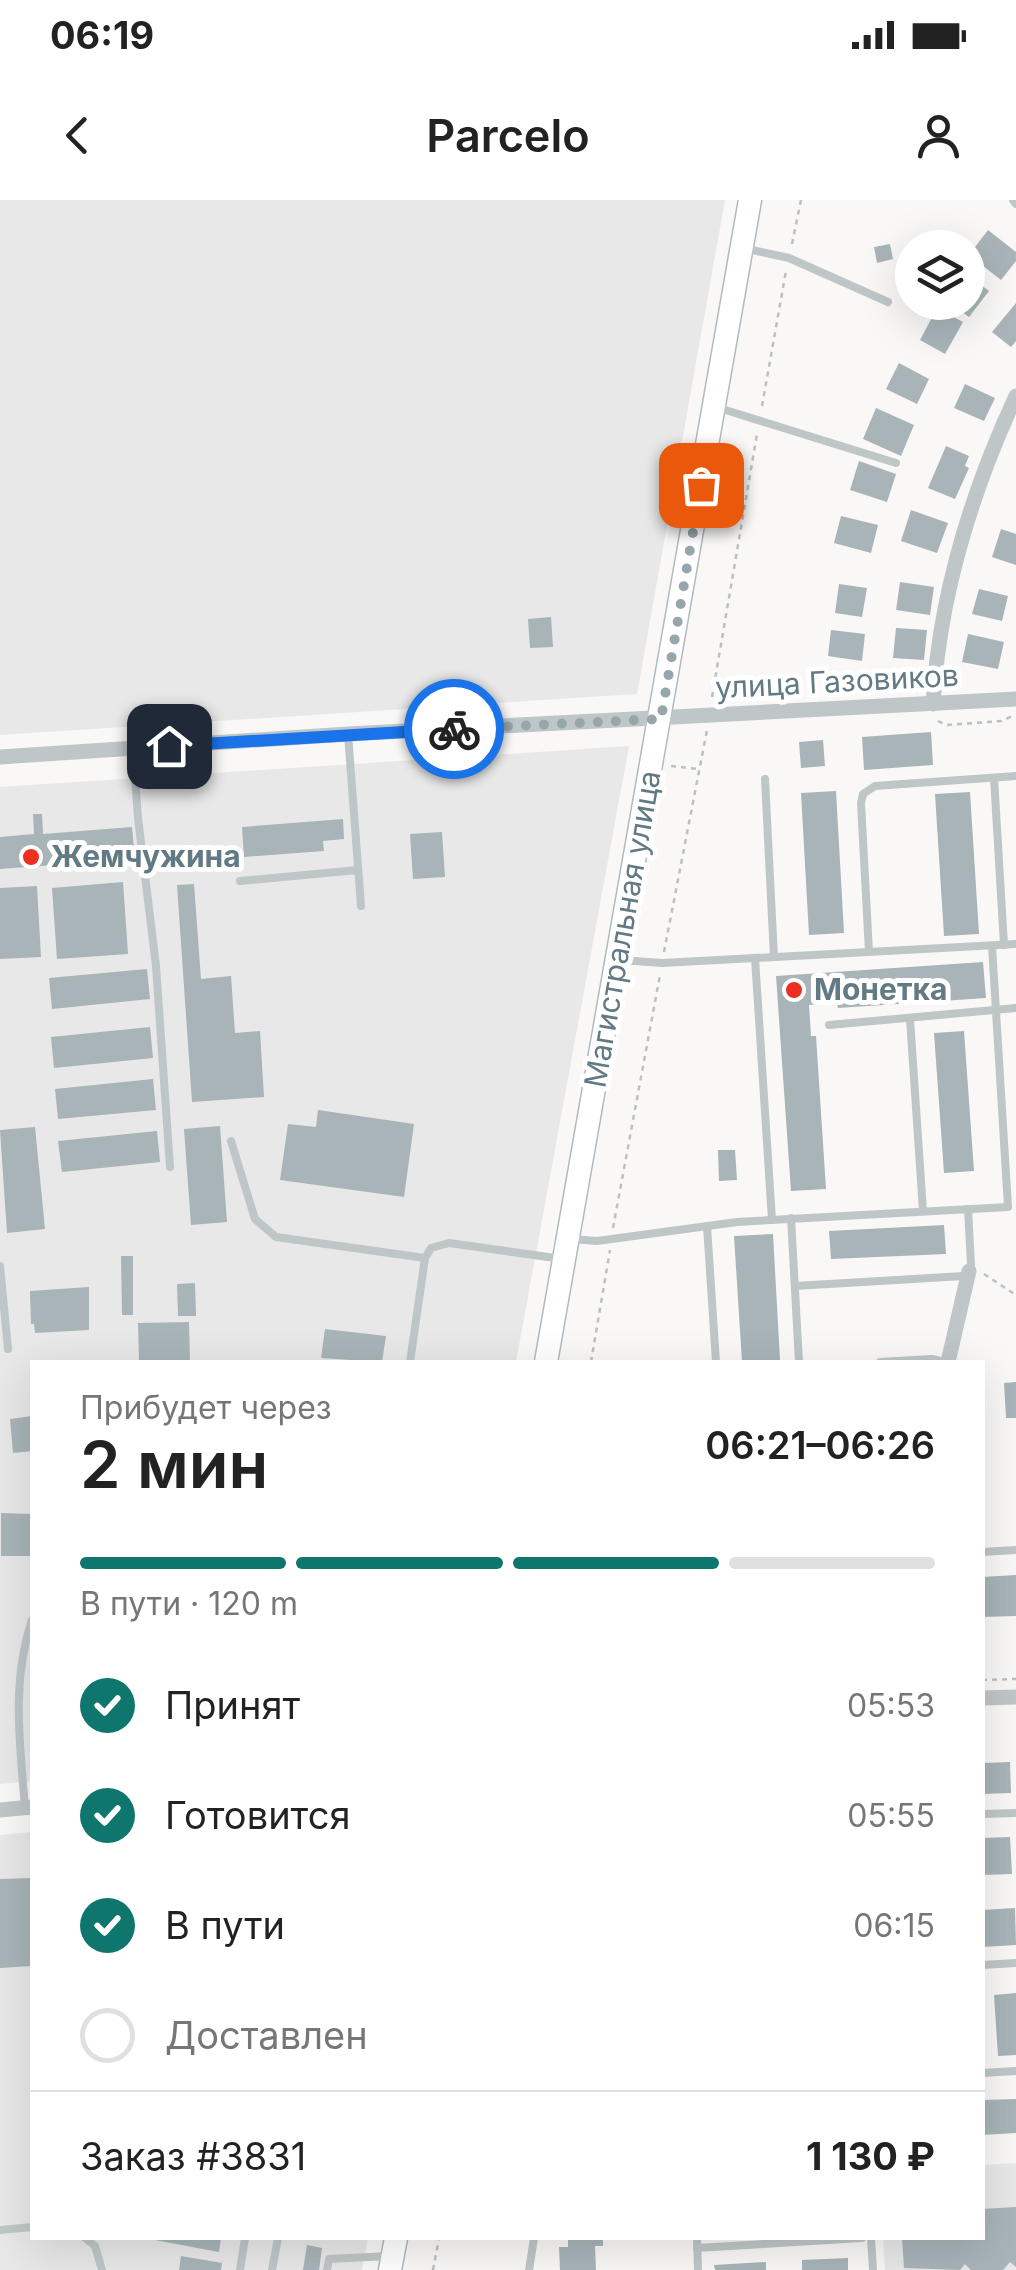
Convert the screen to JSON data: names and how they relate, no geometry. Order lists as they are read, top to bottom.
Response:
{
  "streets": {
    "main road": ["Магистральная улица"],
    "street": ["улица Газовиков"]
  },
  "crossings": [
    ["улица Газовиков", "Магистральная улица"]
  ],
  "places": ["Жемчужина", "Монетка"],
  "page": {
    "status": "06:19",
    "header": "Parcelo",
    "heading": ["2 мин", "Прибудет через", "06:21–06:26"],
    "panel": ["Заказ #3831", "1 130 ₽"],
    "bar": "В пути · 120 m",
    "list": [
      ["Принят", "05:53"],
      ["Готовится", "05:55"],
      ["В пути", "06:15"],
      "Доставлен"
    ]
  }
}
